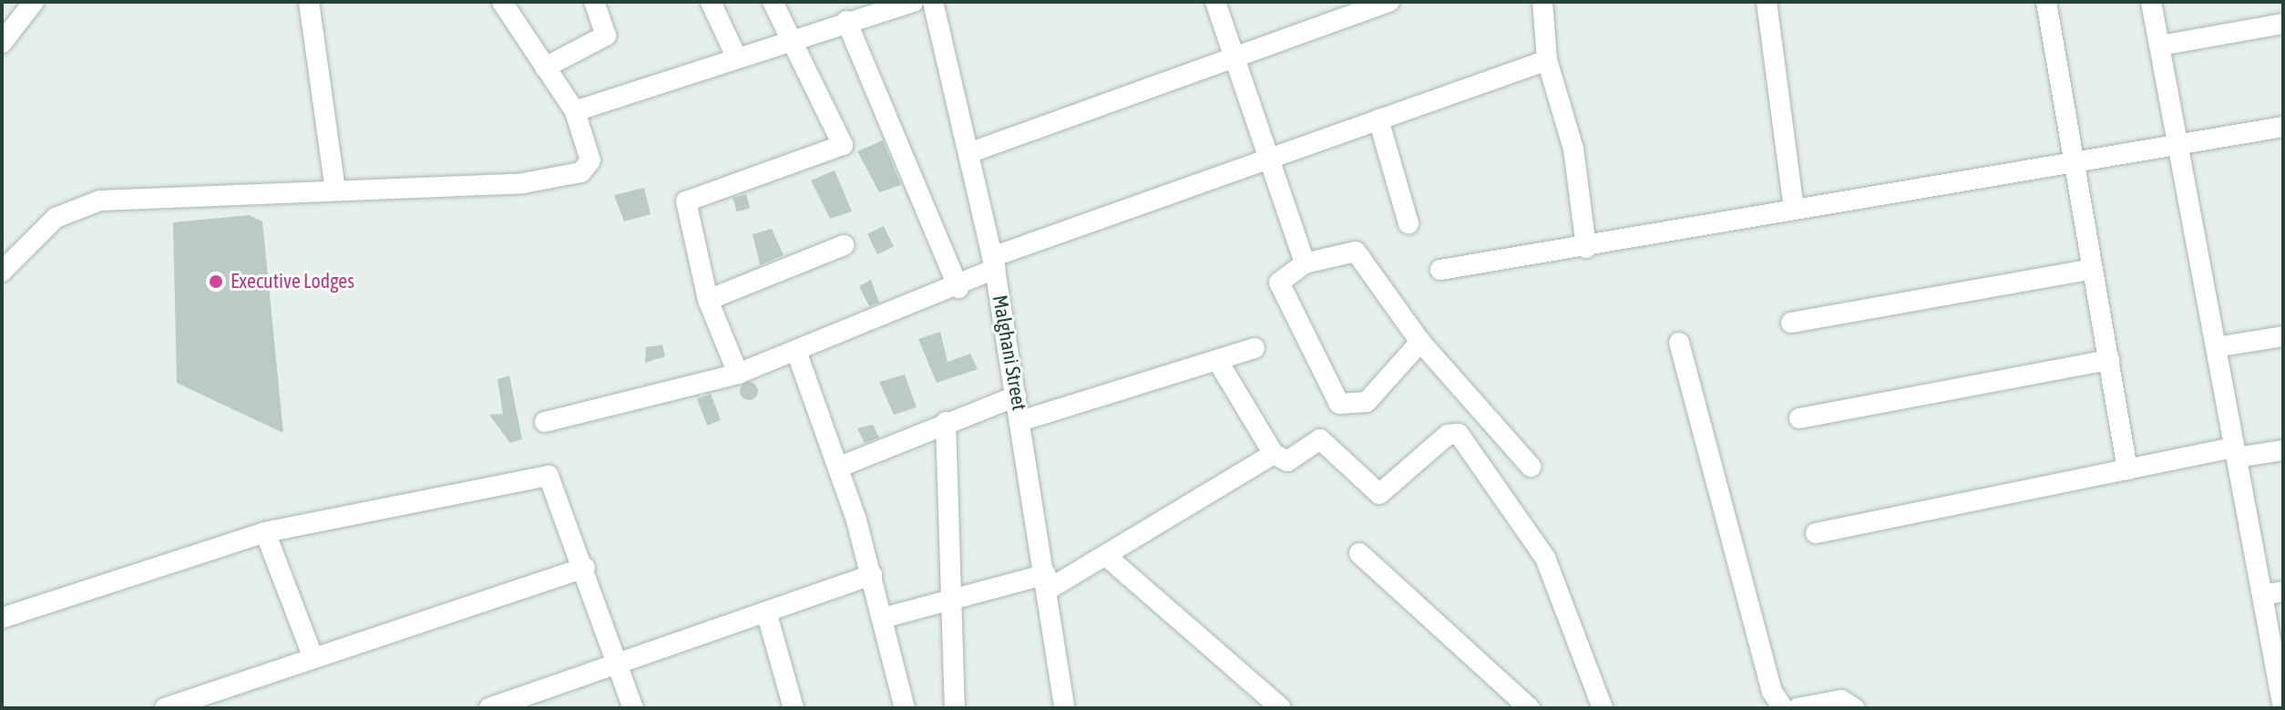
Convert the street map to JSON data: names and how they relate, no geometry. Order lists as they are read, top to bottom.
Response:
{
  "streets": {
    "street": ["Malghani Street"]
  },
  "places": ["Executive Lodges"]
}
